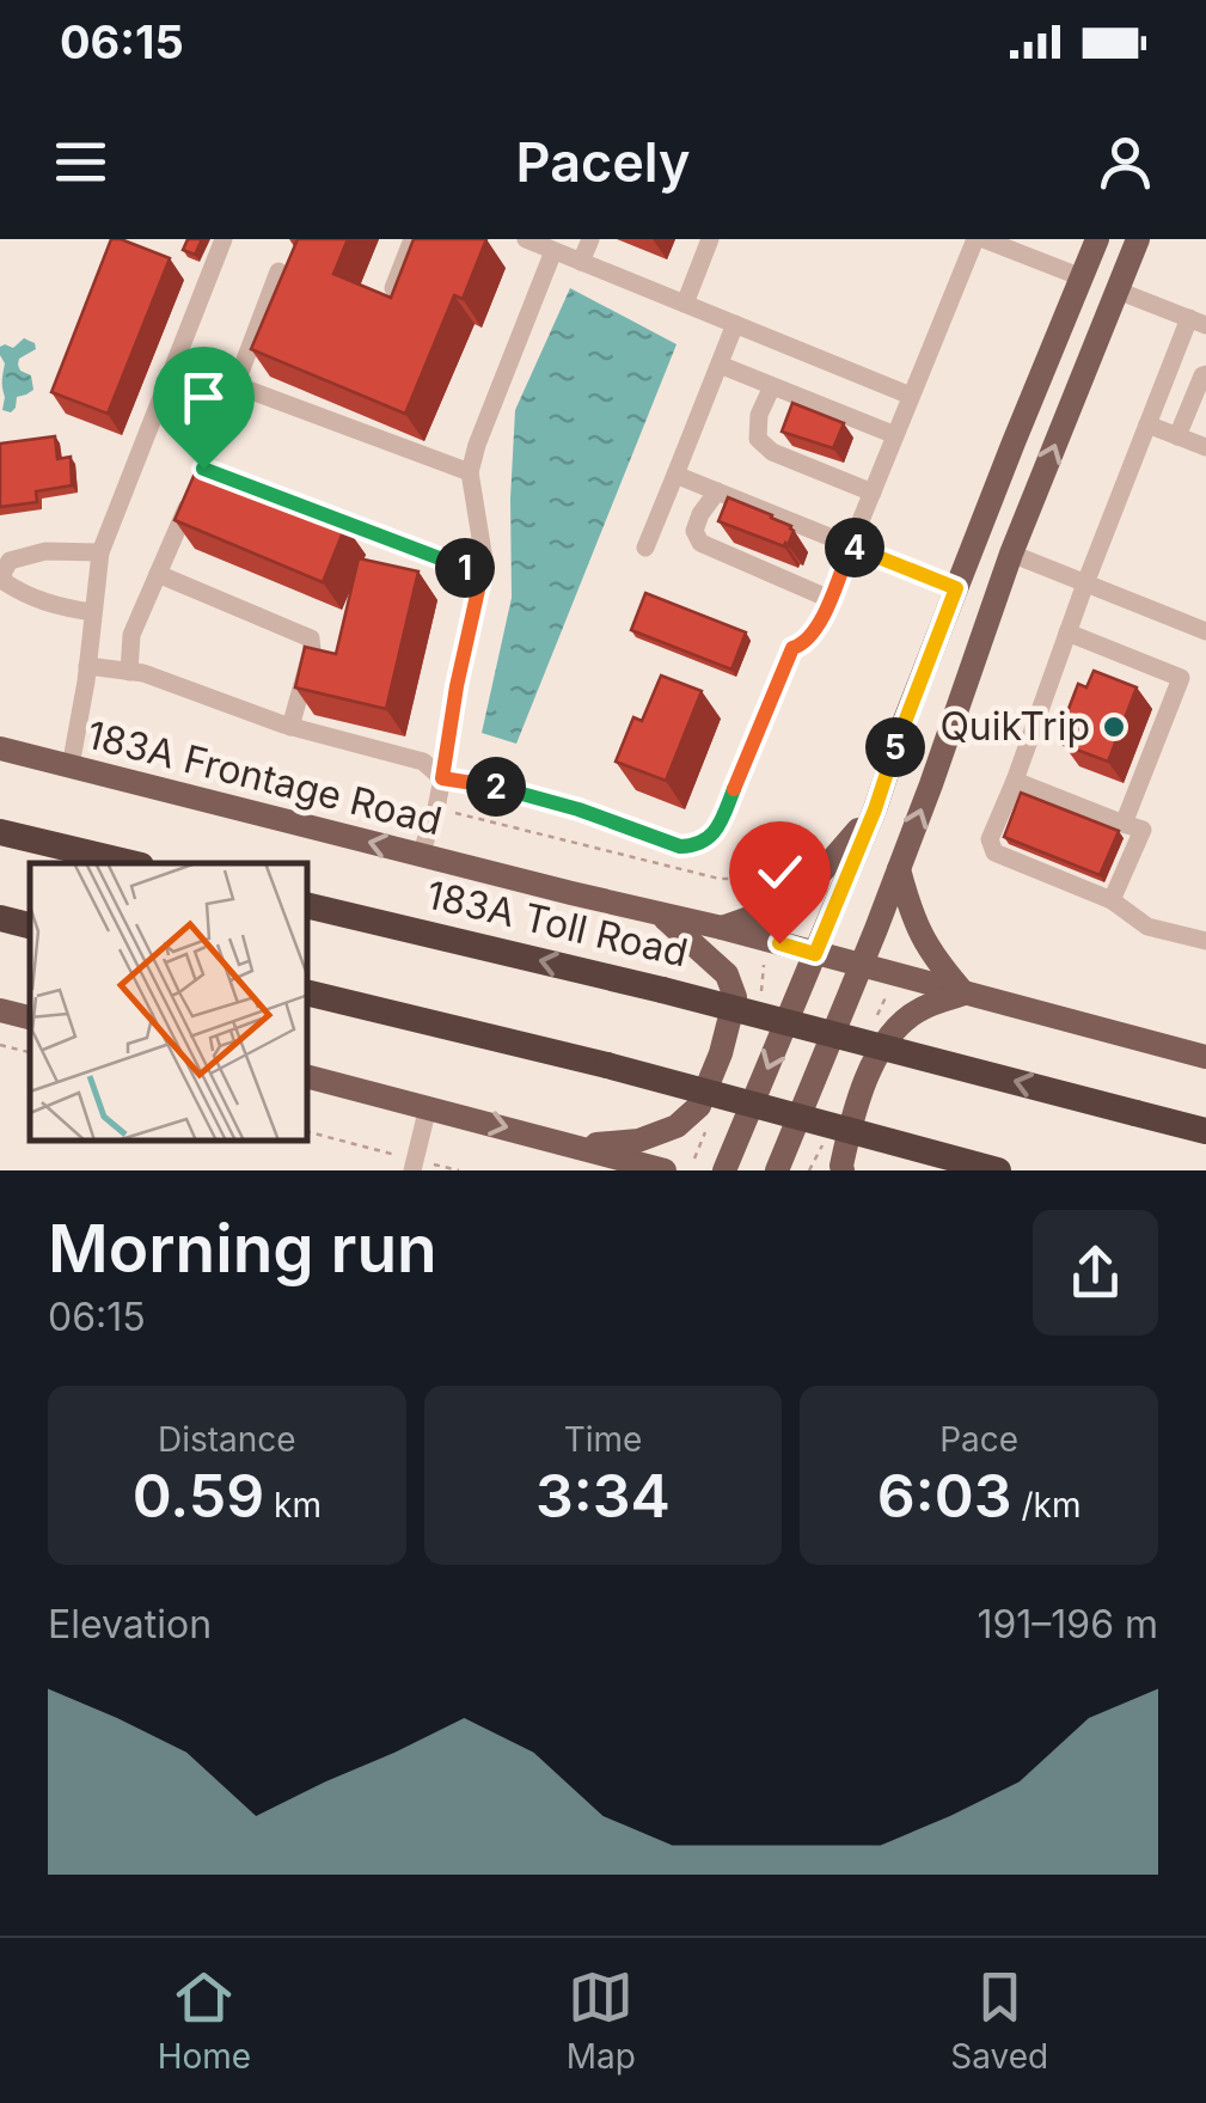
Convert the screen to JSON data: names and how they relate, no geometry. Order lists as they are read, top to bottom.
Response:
{
  "streets": {
    "highway": ["183A Toll Road"],
    "main road": ["183A Frontage Road"]
  },
  "places": ["QuikTrip"],
  "page": {
    "status": "06:15",
    "header": "Pacely",
    "pins": [
      "4",
      "1",
      "5",
      "2"
    ],
    "heading": ["Morning run", "06:15"],
    "stats": [
      ["Distance", "0.59 km"],
      ["Time", "3:34"],
      ["Pace", "6:03 /km"]
    ],
    "chart": ["Elevation", "191–196 m"],
    "tabs": ["Home", "Map", "Saved"]
  }
}
